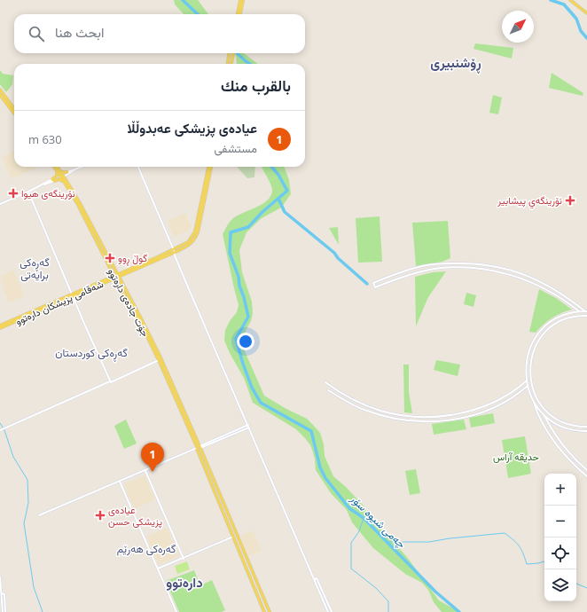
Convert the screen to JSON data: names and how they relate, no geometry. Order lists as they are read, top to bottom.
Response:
{
  "streets": {
    "main road": ["شەقامی پزیشکان دارەتوو", "جۆت جادەی دارەتوو"]
  },
  "crossings": [
    ["شەقامی پزیشکان دارەتوو", "جۆت جادەی دارەتوو"]
  ],
  "districts": [
    "ڕۆشنبیری",
    "گەڕەکی برایەتی",
    "گەڕەکی کوردستان",
    "گەرەکی هەرێم",
    "دارەتوو"
  ],
  "water": ["چەمی شیوە سۆر"],
  "parks": ["حديقه آراس"],
  "places": {
    "health": [
      "نۆرینگەی هیوا",
      "نۆرينگەي پيشابير",
      "گوڵ ڕوو",
      "عیادەی پزیشکی حسن"
    ]
  },
  "north": "top right",
  "page": {
    "search": "ابحث هنا",
    "heading": "بالقرب منك",
    "list": [
      {
        "mark": "1",
        "name": "عیادەی پزیشکی عەبدوڵڵا",
        "note": "مستشفى",
        "value": "630 m"
      }
    ],
    "pins": "1",
    "map_buttons": ["+", "−"]
  }
}
